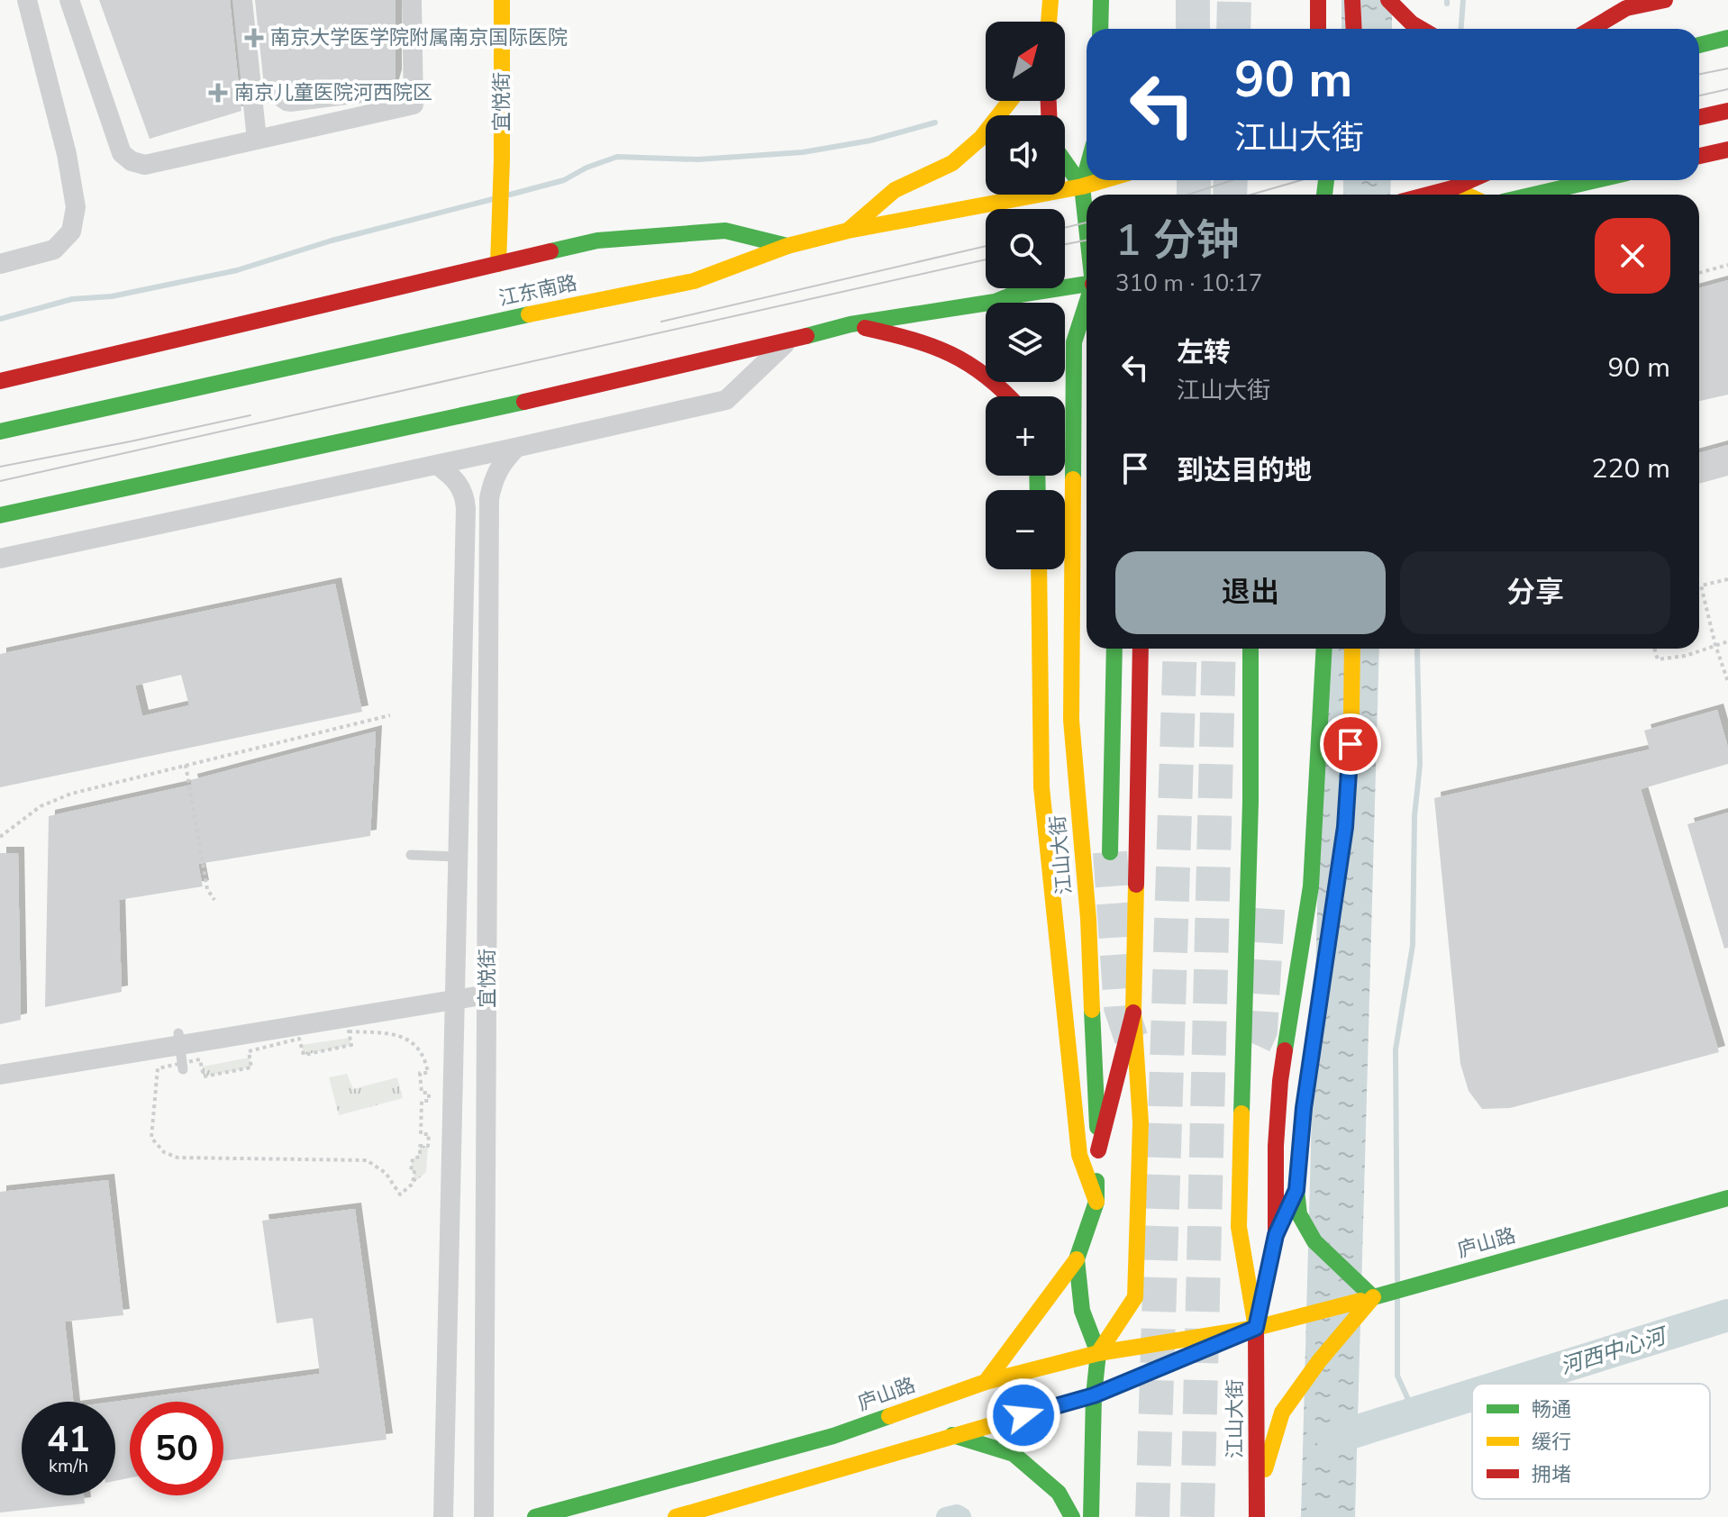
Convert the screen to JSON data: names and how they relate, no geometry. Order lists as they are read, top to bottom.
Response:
{
  "streets": {
    "main road": [
      "宜悦街",
      "江东南路",
      "江山大街",
      "庐山路"
    ]
  },
  "crossings": [
    ["江东南路", "江山大街"],
    ["江山大街", "庐山路"]
  ],
  "water": ["河西中心河"],
  "places": {
    "health": ["南京大学医学院附属南京国际医院", "南京儿童医院河西院区"]
  },
  "legend": ["畅通", "缓行", "拥堵"],
  "north": "top right",
  "page": {
    "map_buttons": ["+", "−"],
    "turn": ["90 m", "江山大街"],
    "heading": ["1 分钟", "310 m · 10:17"],
    "list": [
      {
        "name": "左转",
        "note": "江山大街",
        "value": "90 m"
      },
      {
        "name": "到达目的地",
        "value": "220 m"
      }
    ],
    "buttons": ["退出", "分享"],
    "speed": "41 km/h",
    "limit": "50"
  }
}
